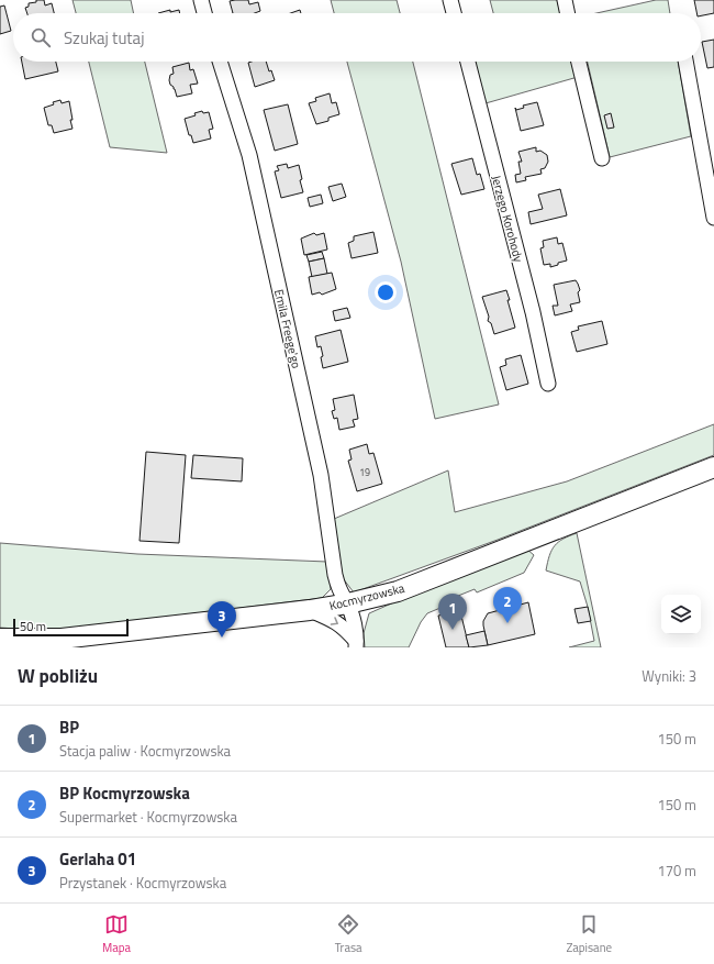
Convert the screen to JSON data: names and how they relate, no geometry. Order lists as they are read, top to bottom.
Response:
{
  "streets": {
    "main road": ["Kocmyrzowska"],
    "street": ["Jerzego Korohody", "Emila Freege'go"]
  },
  "crossings": [
    ["Emila Freege'go", "Kocmyrzowska"]
  ],
  "house_numbers": ["19"],
  "scale_bar": "50 m",
  "page": {
    "search": "Szukaj tutaj",
    "pins": ["2", "1", "3"],
    "scale": "50 m",
    "heading": ["W pobliżu", "Wyniki: 3"],
    "list": [
      {
        "mark": "1",
        "name": "BP",
        "note": "Stacja paliw · Kocmyrzowska",
        "value": "150 m"
      },
      {
        "mark": "2",
        "name": "BP Kocmyrzowska",
        "note": "Supermarket · Kocmyrzowska",
        "value": "150 m"
      },
      {
        "mark": "3",
        "name": "Gerlaha 01",
        "note": "Przystanek · Kocmyrzowska",
        "value": "170 m"
      }
    ],
    "nav": ["Mapa", "Trasa", "Zapisane"]
  }
}
